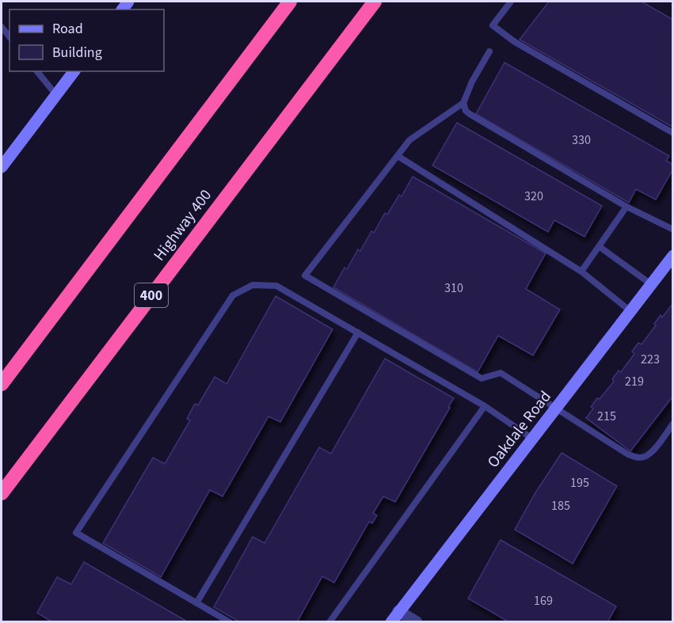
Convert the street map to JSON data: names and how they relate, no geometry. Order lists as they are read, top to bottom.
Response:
{
  "streets": {
    "highway": ["Highway 400", "400"],
    "street": ["Oakdale Road"]
  },
  "house_numbers": [
    "330",
    "320",
    "310",
    "223",
    "219",
    "215",
    "195",
    "185",
    "169"
  ],
  "legend": ["Road", "Building"]
}
